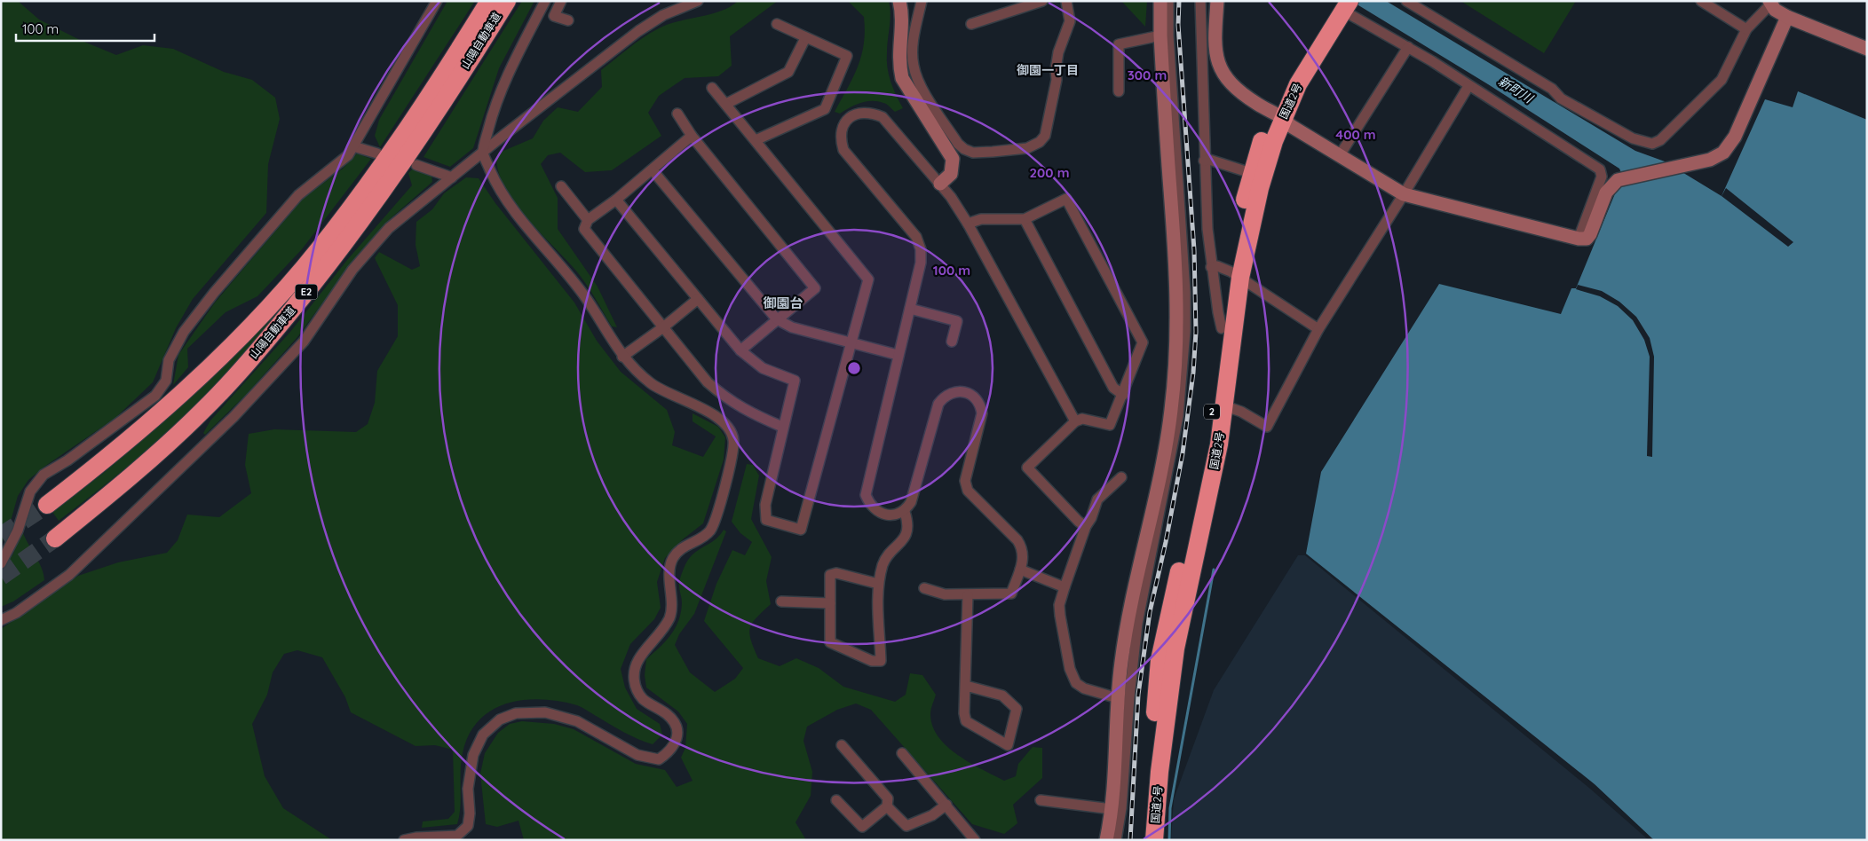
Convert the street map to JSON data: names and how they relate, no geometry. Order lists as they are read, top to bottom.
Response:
{
  "streets": {
    "highway": [
      "山陽自動車道",
      "国道2号",
      "E2",
      "2"
    ]
  },
  "districts": ["御園一丁目", "御園台"],
  "water": ["新町川"],
  "scale_bar": "100 m",
  "rings": [
    "300 m",
    "400 m",
    "200 m",
    "100 m"
  ]
}
